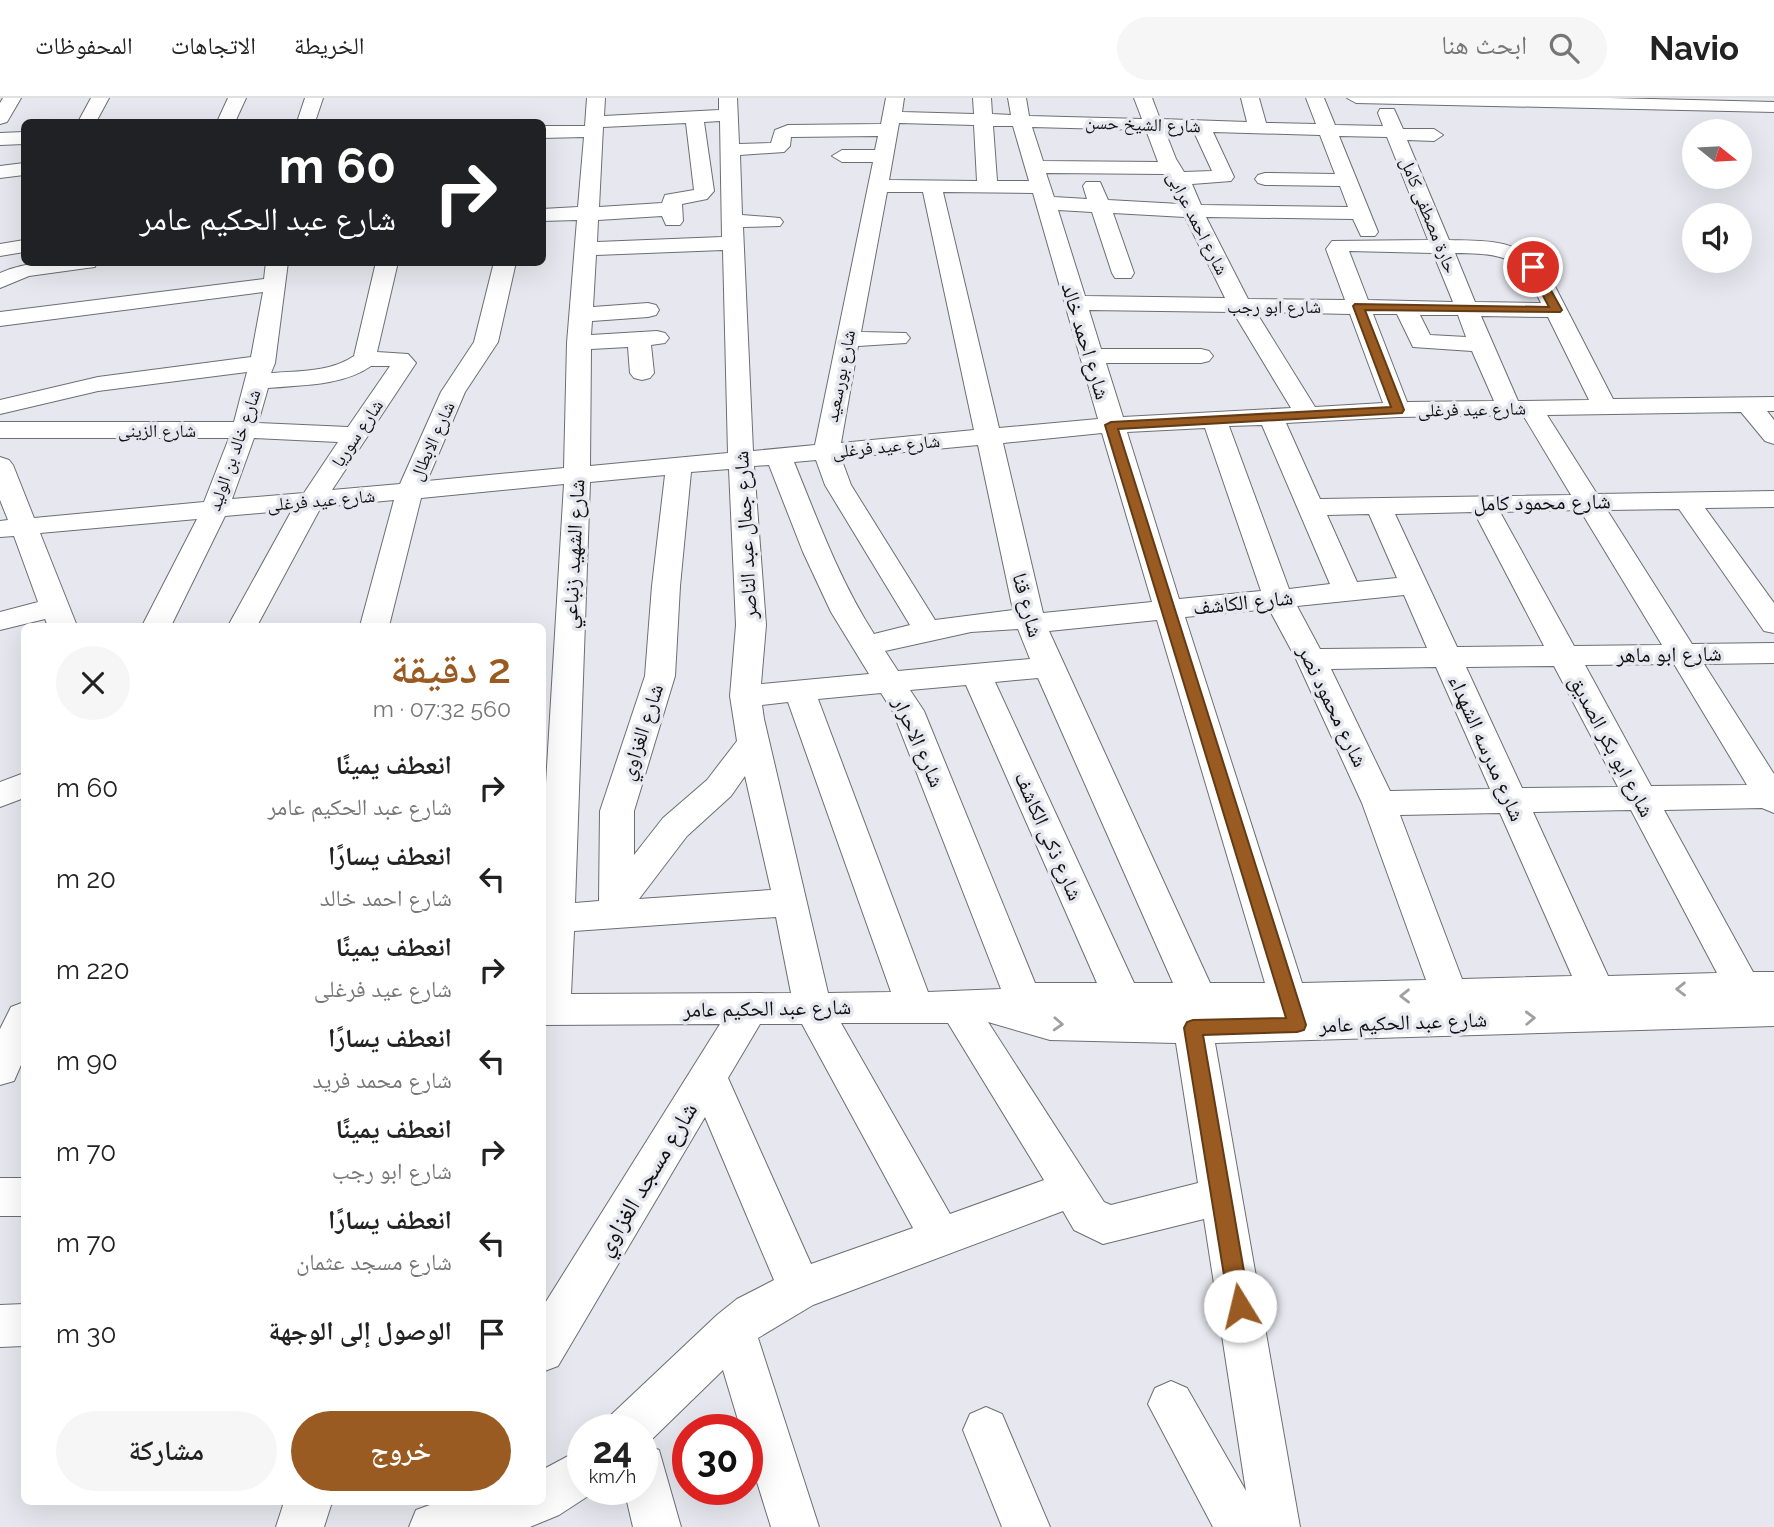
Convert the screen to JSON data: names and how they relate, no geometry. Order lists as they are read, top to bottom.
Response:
{
  "streets": {
    "street": [
      "شارع الشيخ حسن",
      "حارة مصطفى كامل",
      "شارع احمد عرابى",
      "شارع ابو رجب",
      "شارع احمد خالد",
      "شارع بورسعيد",
      "شارع عيد فرغلى",
      "شارع الزينى",
      "شارع سوريا",
      "شارع الابطال",
      "شارع خالد بن الوليد",
      "شارع محمود كامل",
      "شارع جمال عبد الناصر",
      "شارع الشهيد زنباعي",
      "شارع الكاشف",
      "شارع قنا",
      "شارع ابو ماهر",
      "شارع محمود نصر",
      "شارع الغزاوي",
      "شارع الاحرار",
      "شارع ابو بكر الصديق",
      "شارع مدرسه الشهداء",
      "شارع ذكى الكاشف",
      "شارع عبد الحكيم عامر",
      "شارع مسجد الغزاوي"
    ]
  },
  "crossings": [
    ["شارع الشيخ حسن", "حارة مصطفى كامل"],
    ["شارع الشيخ حسن", "شارع احمد عرابى"],
    ["شارع الشيخ حسن", "شارع احمد خالد"],
    ["شارع الشيخ حسن", "شارع بورسعيد"],
    ["شارع الشيخ حسن", "شارع جمال عبد الناصر"],
    ["حارة مصطفى كامل", "شارع ابو رجب"],
    ["حارة مصطفى كامل", "شارع عيد فرغلى"],
    ["حارة مصطفى كامل", "شارع محمود كامل"],
    ["حارة مصطفى كامل", "شارع ابو ماهر"],
    ["شارع احمد عرابى", "شارع ابو رجب"],
    ["شارع احمد عرابى", "شارع عيد فرغلى"],
    ["شارع ابو رجب", "شارع احمد خالد"],
    ["شارع احمد خالد", "شارع عيد فرغلى"],
    ["شارع احمد خالد", "شارع الكاشف"],
    ["شارع احمد خالد", "شارع عبد الحكيم عامر"],
    ["شارع بورسعيد", "شارع عيد فرغلى"],
    ["شارع بورسعيد", "شارع الكاشف"],
    ["شارع عيد فرغلى", "شارع سوريا"],
    ["شارع عيد فرغلى", "شارع الابطال"],
    ["شارع عيد فرغلى", "شارع خالد بن الوليد"],
    ["شارع عيد فرغلى", "شارع جمال عبد الناصر"],
    ["شارع عيد فرغلى", "شارع الشهيد زنباعي"],
    ["شارع عيد فرغلى", "شارع قنا"],
    ["شارع عيد فرغلى", "شارع محمود نصر"],
    ["شارع عيد فرغلى", "شارع الغزاوي"],
    ["شارع عيد فرغلى", "شارع الاحرار"],
    ["شارع الزينى", "شارع سوريا"],
    ["شارع الزينى", "شارع خالد بن الوليد"],
    ["شارع محمود كامل", "شارع ابو بكر الصديق"],
    ["شارع محمود كامل", "شارع مدرسه الشهداء"],
    ["شارع جمال عبد الناصر", "شارع عبد الحكيم عامر"],
    ["شارع الشهيد زنباعي", "شارع عبد الحكيم عامر"],
    ["شارع الكاشف", "شارع قنا"],
    ["شارع الكاشف", "شارع محمود نصر"],
    ["شارع الكاشف", "شارع الاحرار"],
    ["شارع الكاشف", "شارع مدرسه الشهداء"],
    ["شارع قنا", "شارع عبد الحكيم عامر"],
    ["شارع ابو ماهر", "شارع محمود نصر"],
    ["شارع ابو ماهر", "شارع ابو بكر الصديق"],
    ["شارع ابو ماهر", "شارع مدرسه الشهداء"],
    ["شارع محمود نصر", "شارع عبد الحكيم عامر"],
    ["شارع الاحرار", "شارع عبد الحكيم عامر"],
    ["شارع ابو بكر الصديق", "شارع عبد الحكيم عامر"],
    ["شارع مدرسه الشهداء", "شارع عبد الحكيم عامر"],
    ["شارع ذكى الكاشف", "شارع عبد الحكيم عامر"],
    ["شارع عبد الحكيم عامر", "شارع مسجد الغزاوي"]
  ],
  "north": "right",
  "page": {
    "header": "Navio",
    "search": "ابحث هنا",
    "nav": ["الخريطة", "الاتجاهات", "المحفوظات"],
    "turn": ["60 m", "شارع عبد الحكيم عامر"],
    "heading": ["2 دقيقة", "560 m · 07:32"],
    "list": [
      {
        "name": "انعطف يمينًا",
        "note": "شارع عبد الحكيم عامر",
        "value": "60 m"
      },
      {
        "name": "انعطف يسارًا",
        "note": "شارع احمد خالد",
        "value": "20 m"
      },
      {
        "name": "انعطف يمينًا",
        "note": "شارع عيد فرغلى",
        "value": "220 m"
      },
      {
        "name": "انعطف يسارًا",
        "note": "شارع محمد فريد",
        "value": "90 m"
      },
      {
        "name": "انعطف يمينًا",
        "note": "شارع ابو رجب",
        "value": "70 m"
      },
      {
        "name": "انعطف يسارًا",
        "note": "شارع مسجد عثمان",
        "value": "70 m"
      },
      {
        "name": "الوصول إلى الوجهة",
        "value": "30 m"
      }
    ],
    "buttons": ["خروج", "مشاركة"],
    "speed": "24 km/h",
    "limit": "30"
  }
}
